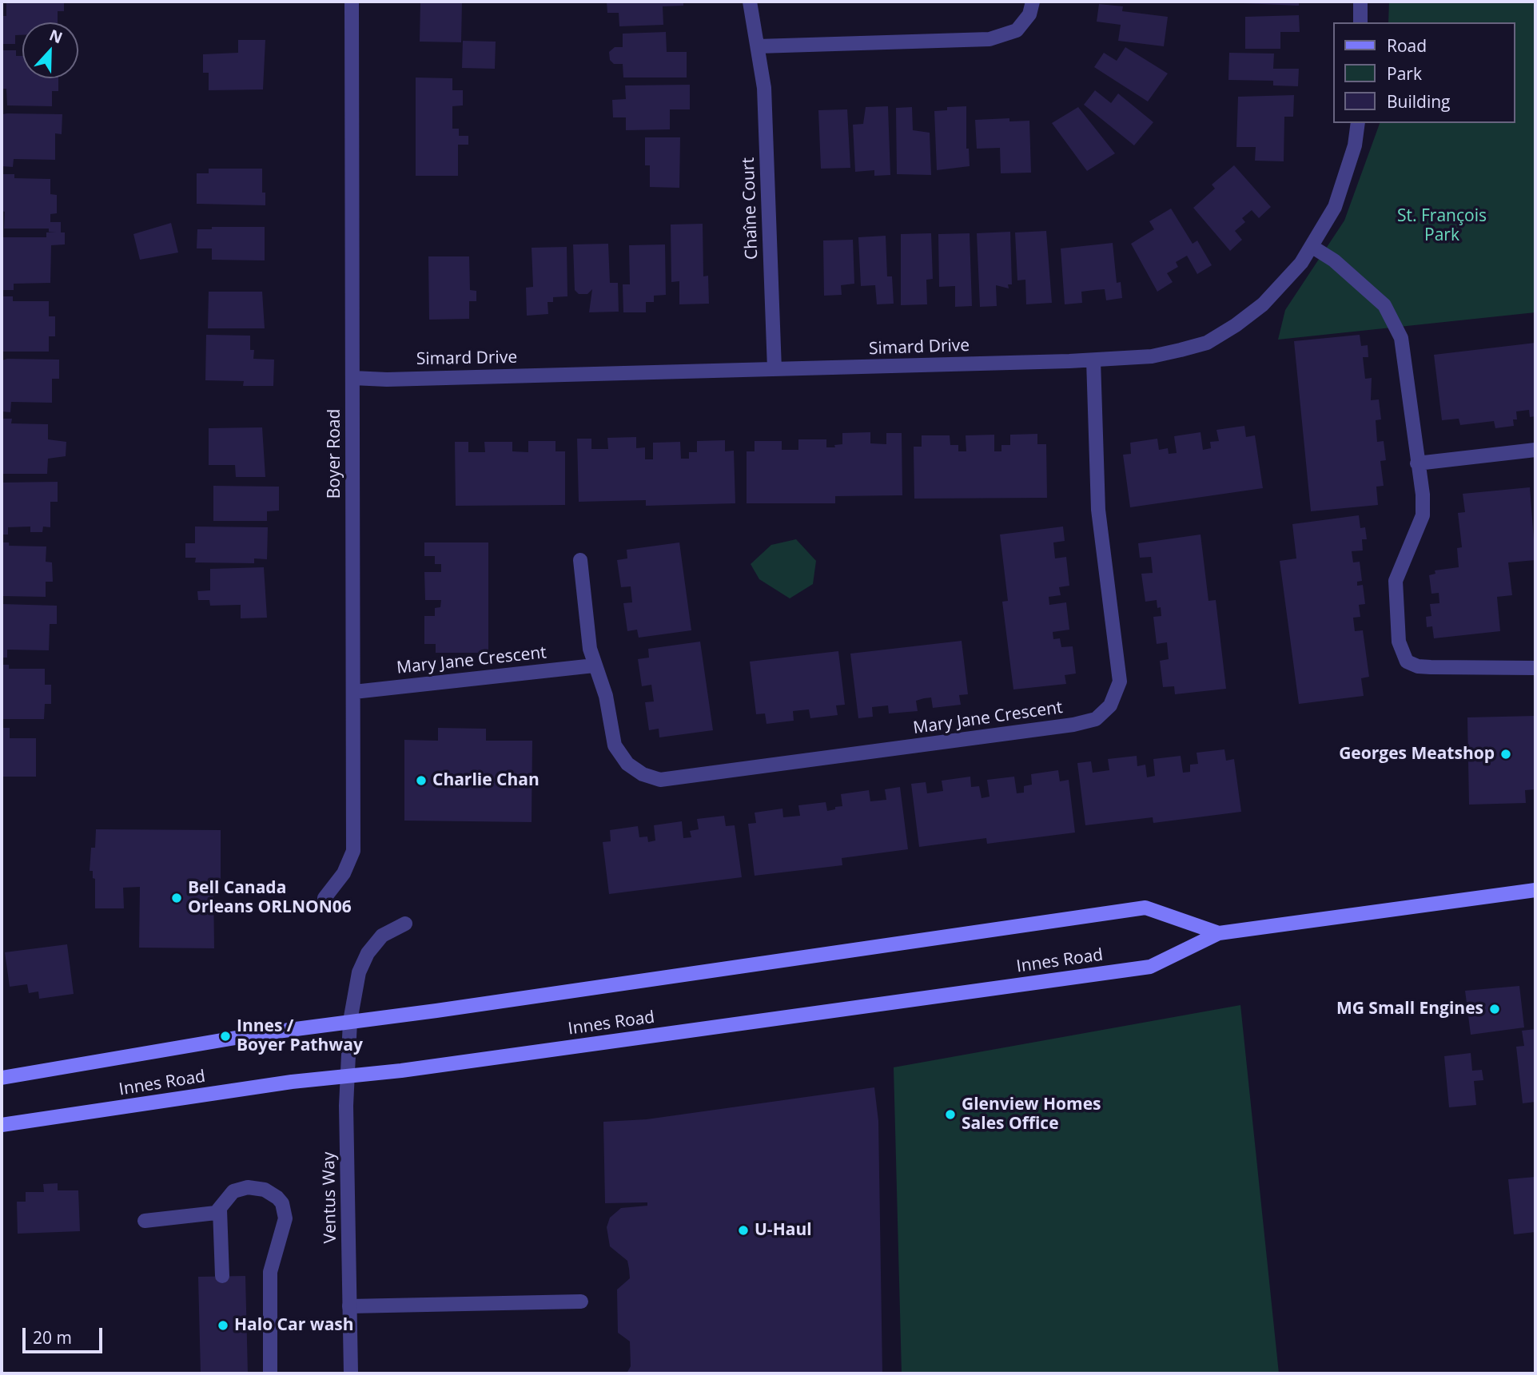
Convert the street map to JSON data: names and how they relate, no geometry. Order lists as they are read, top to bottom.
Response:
{
  "streets": {
    "main road": ["Innes Road"],
    "street": [
      "Chaîne Court",
      "Simard Drive",
      "Boyer Road",
      "Mary Jane Crescent",
      "Ventus Way"
    ]
  },
  "crossings": [
    ["Chaîne Court", "Simard Drive"],
    ["Simard Drive", "Boyer Road"],
    ["Simard Drive", "Mary Jane Crescent"],
    ["Boyer Road", "Mary Jane Crescent"],
    ["Innes Road", "Ventus Way"]
  ],
  "parks": ["St. François Park"],
  "places": [
    "Georges Meatshop",
    "Charlie Chan",
    "Bell Canada Orleans ORLNON06",
    "MG Small Engines",
    "Innes / Boyer Pathway",
    "Glenview Homes Sales Office",
    "U-Haul",
    "Halo Car wash"
  ],
  "legend": ["Road", "Park", "Building"],
  "scale_bar": "20 m",
  "north": "top"
}
